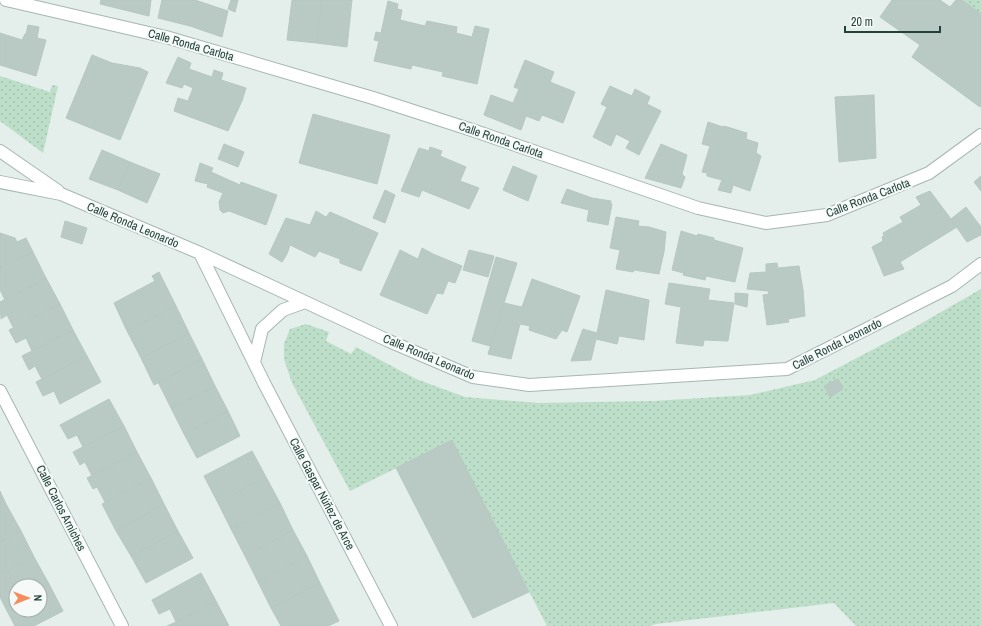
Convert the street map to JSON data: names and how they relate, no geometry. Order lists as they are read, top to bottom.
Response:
{
  "streets": {
    "street": [
      "Calle Ronda Carlota",
      "Calle Ronda Leonardo",
      "Calle Gaspar Núñez de Arce",
      "Calle Carlos Arniches"
    ]
  },
  "crossings": [
    ["Calle Ronda Leonardo", "Calle Gaspar Núñez de Arce"]
  ],
  "scale_bar": "20 m",
  "north": "right"
}
